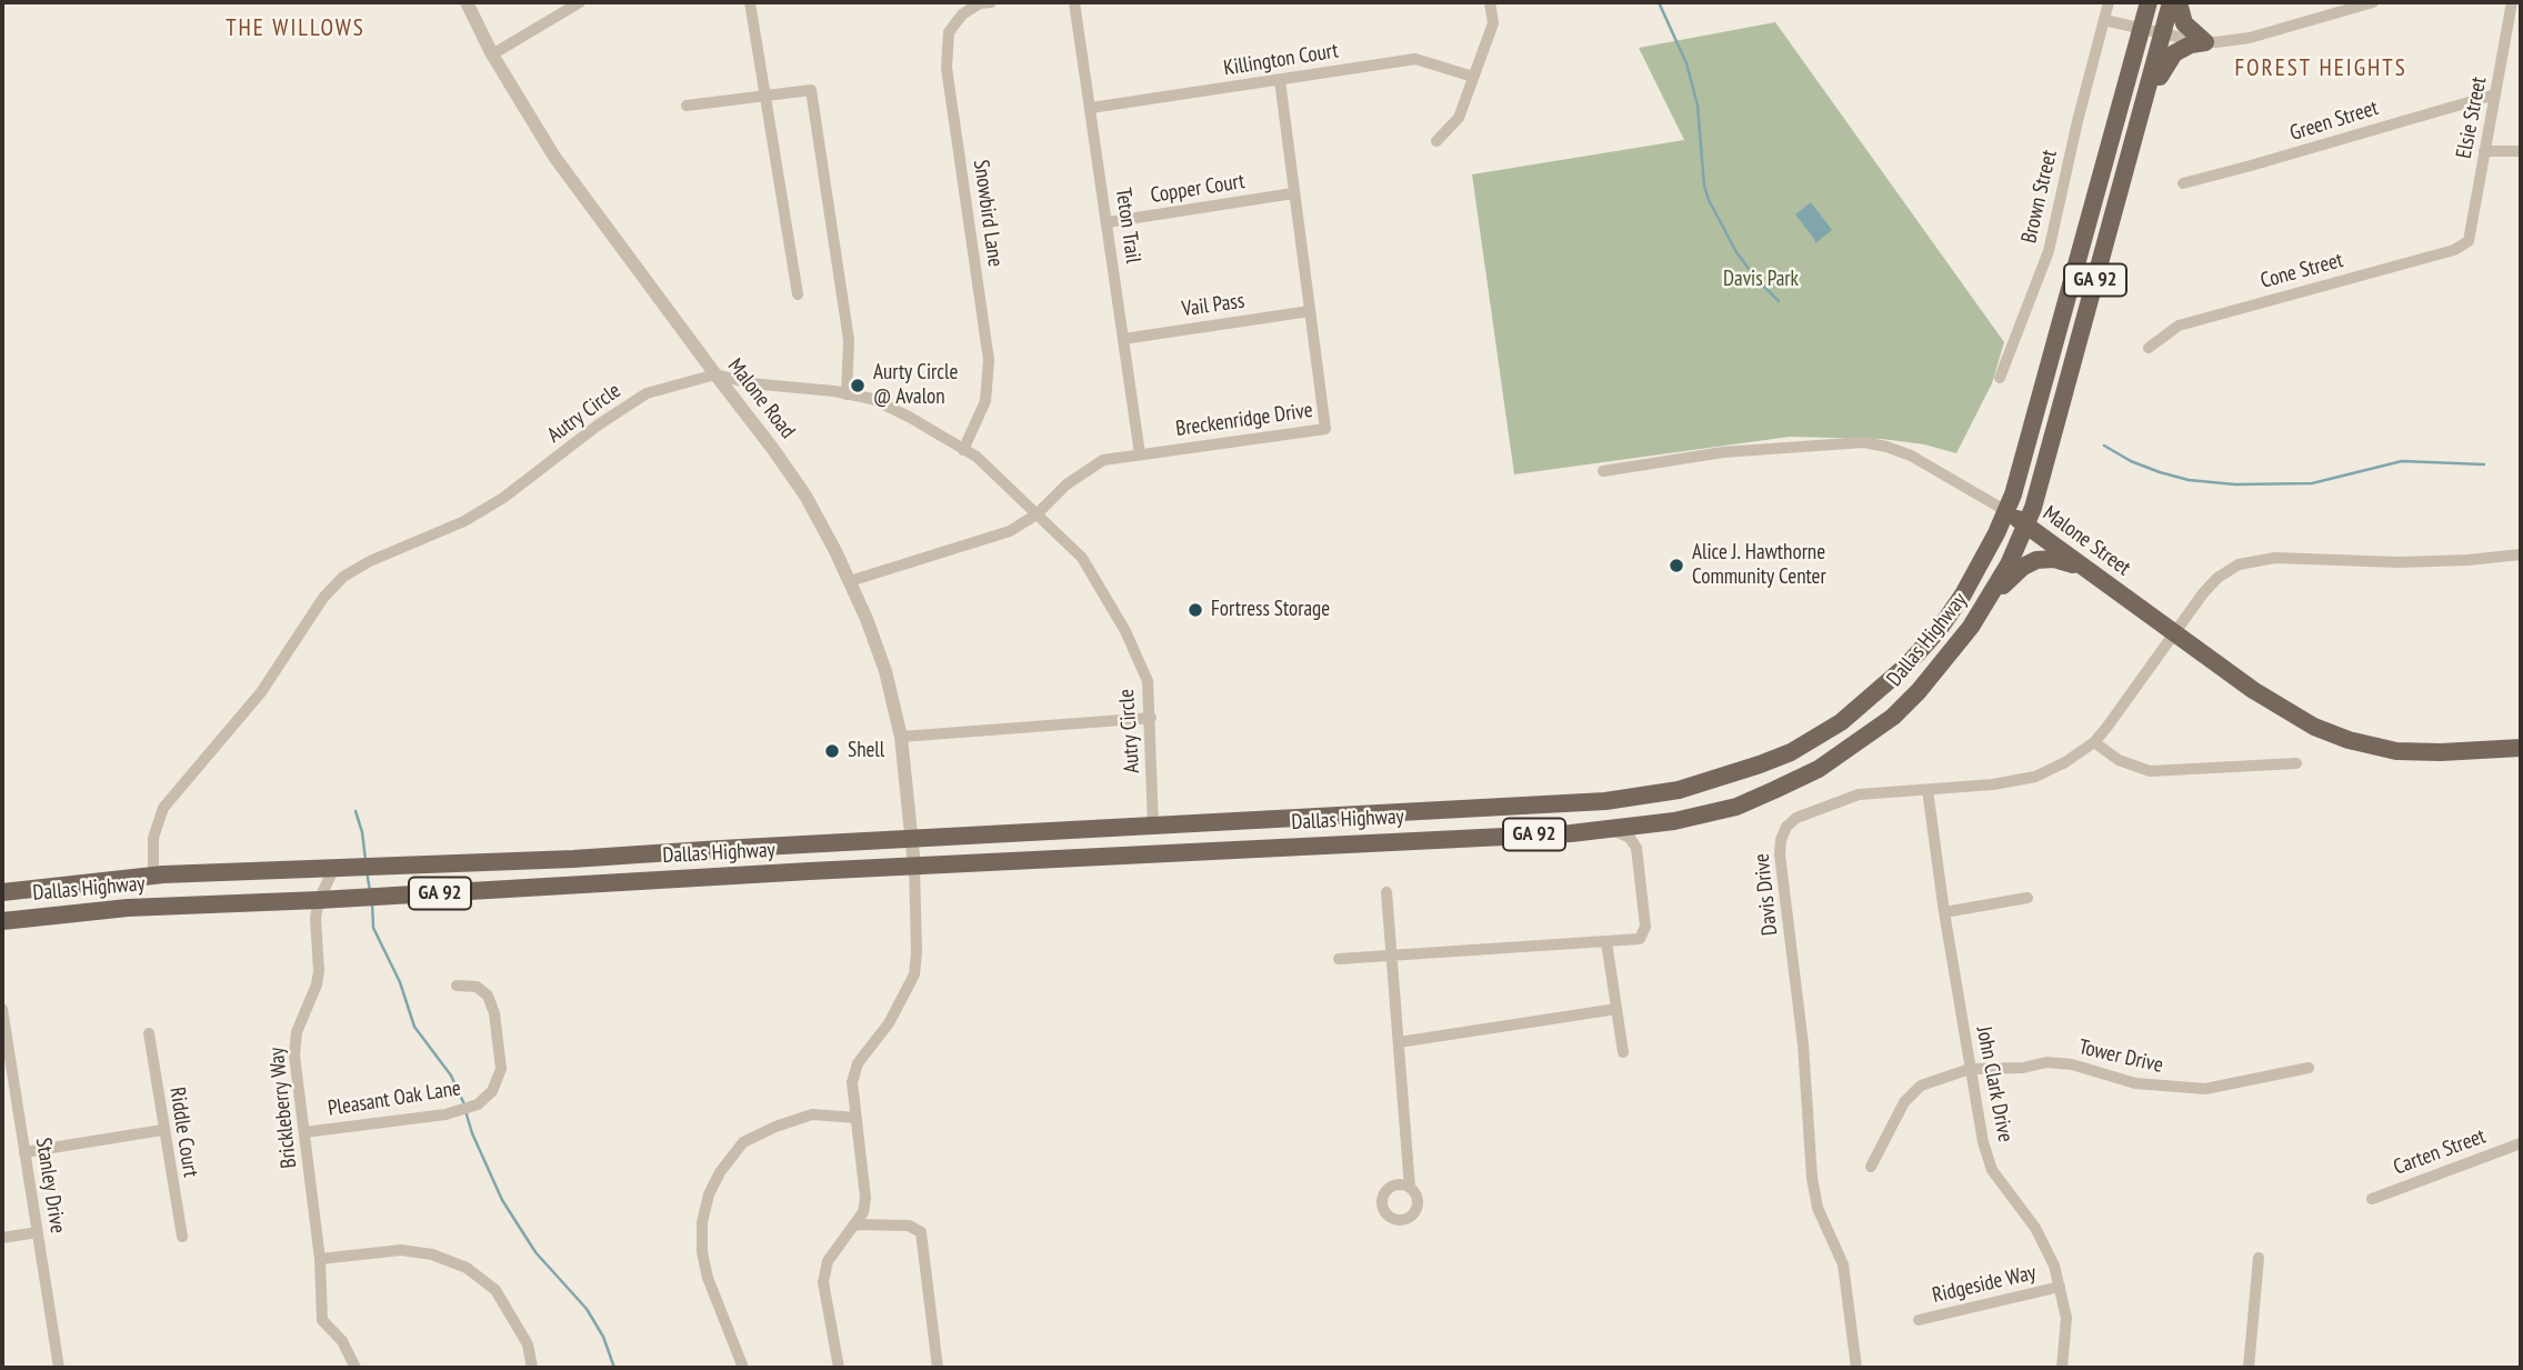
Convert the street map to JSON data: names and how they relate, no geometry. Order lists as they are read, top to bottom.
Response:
{
  "streets": {
    "main road": ["GA 92", "Malone Street", "Dallas Highway"],
    "street": [
      "Killington Court",
      "Elsie Street",
      "Green Street",
      "Copper Court",
      "Brown Street",
      "Snowbird Lane",
      "Teton Trail",
      "Cone Street",
      "Vail Pass",
      "Malone Road",
      "Autry Circle",
      "Breckenridge Drive",
      "Davis Drive",
      "Tower Drive",
      "John Clark Drive",
      "Pleasant Oak Lane",
      "Brickleberry Way",
      "Riddle Court",
      "Carten Street",
      "Stanley Drive",
      "Ridgeside Way"
    ]
  },
  "crossings": [
    ["Killington Court", "Teton Trail"],
    ["Killington Court", "Breckenridge Drive"],
    ["Elsie Street", "Green Street"],
    ["Elsie Street", "Cone Street"],
    ["Copper Court", "Teton Trail"],
    ["Copper Court", "Breckenridge Drive"],
    ["Snowbird Lane", "Autry Circle"],
    ["Teton Trail", "Vail Pass"],
    ["Teton Trail", "Breckenridge Drive"],
    ["Vail Pass", "Breckenridge Drive"],
    ["Malone Road", "Autry Circle"],
    ["Malone Road", "Breckenridge Drive"],
    ["Malone Road", "Dallas Highway"],
    ["Autry Circle", "Breckenridge Drive"],
    ["Autry Circle", "Dallas Highway"],
    ["Malone Street", "Dallas Highway"],
    ["Malone Street", "Davis Drive"],
    ["Dallas Highway", "Brickleberry Way"],
    ["Davis Drive", "John Clark Drive"],
    ["Tower Drive", "John Clark Drive"],
    ["John Clark Drive", "Ridgeside Way"],
    ["Pleasant Oak Lane", "Brickleberry Way"]
  ],
  "districts": ["THE WILLOWS", "FOREST HEIGHTS"],
  "parks": ["Davis Park"],
  "places": [
    "Aurty Circle @ Avalon",
    "Alice J. Hawthorne Community Center",
    "Fortress Storage",
    "Shell"
  ]
}
